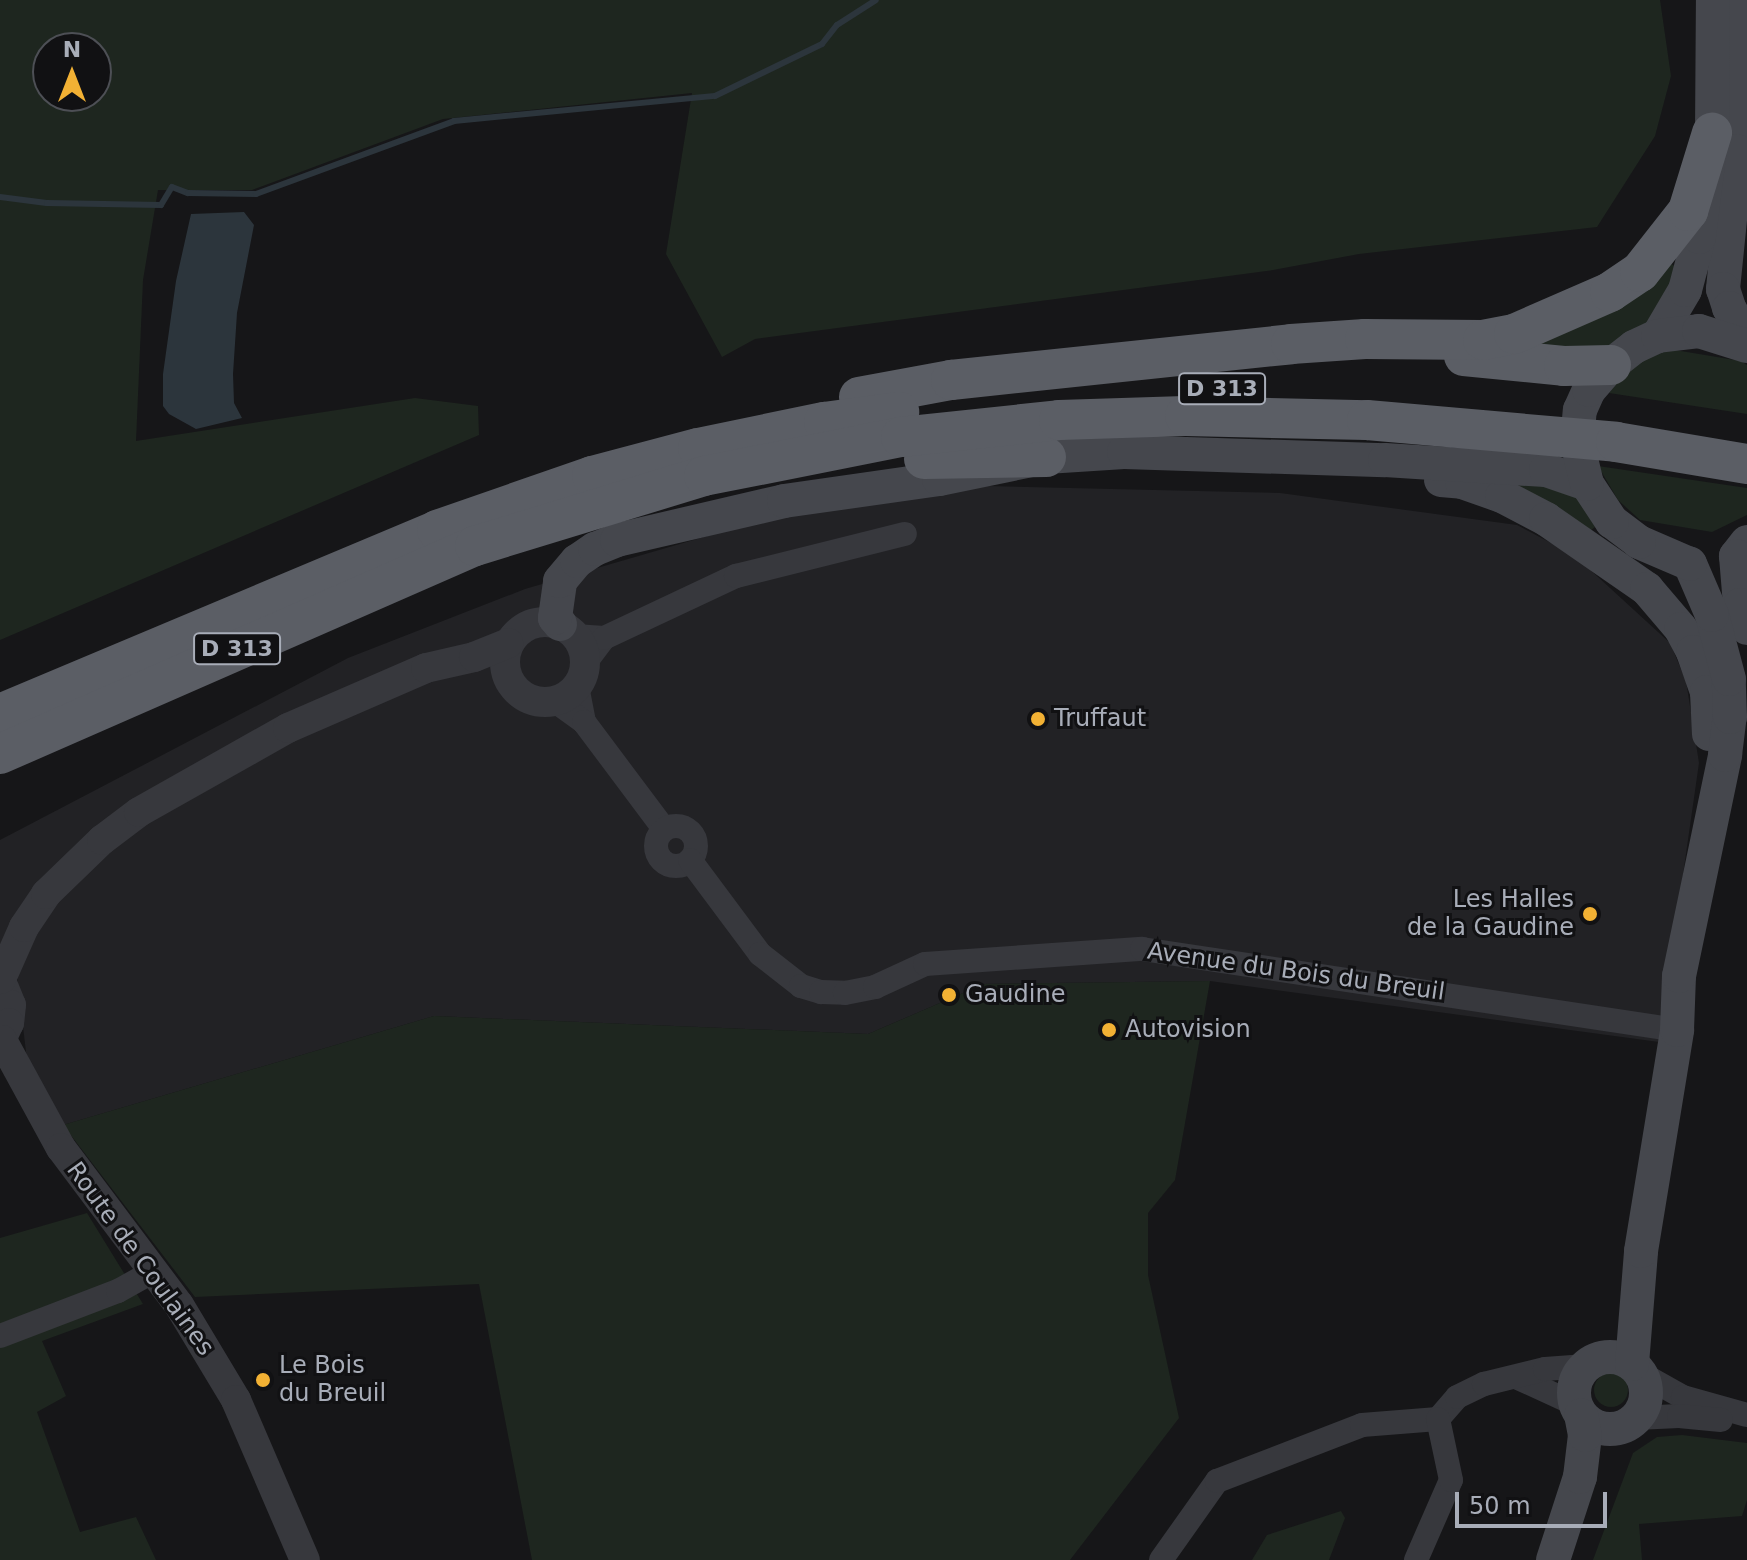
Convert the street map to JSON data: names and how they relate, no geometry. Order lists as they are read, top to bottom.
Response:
{
  "streets": {
    "highway": ["D 313"],
    "street": ["Avenue du Bois du Breuil", "Route de Coulaines"]
  },
  "places": [
    "Truffaut",
    "Les Halles de la Gaudine",
    "Gaudine",
    "Autovision",
    "Le Bois du Breuil"
  ],
  "scale_bar": "50 m",
  "north": "top"
}
